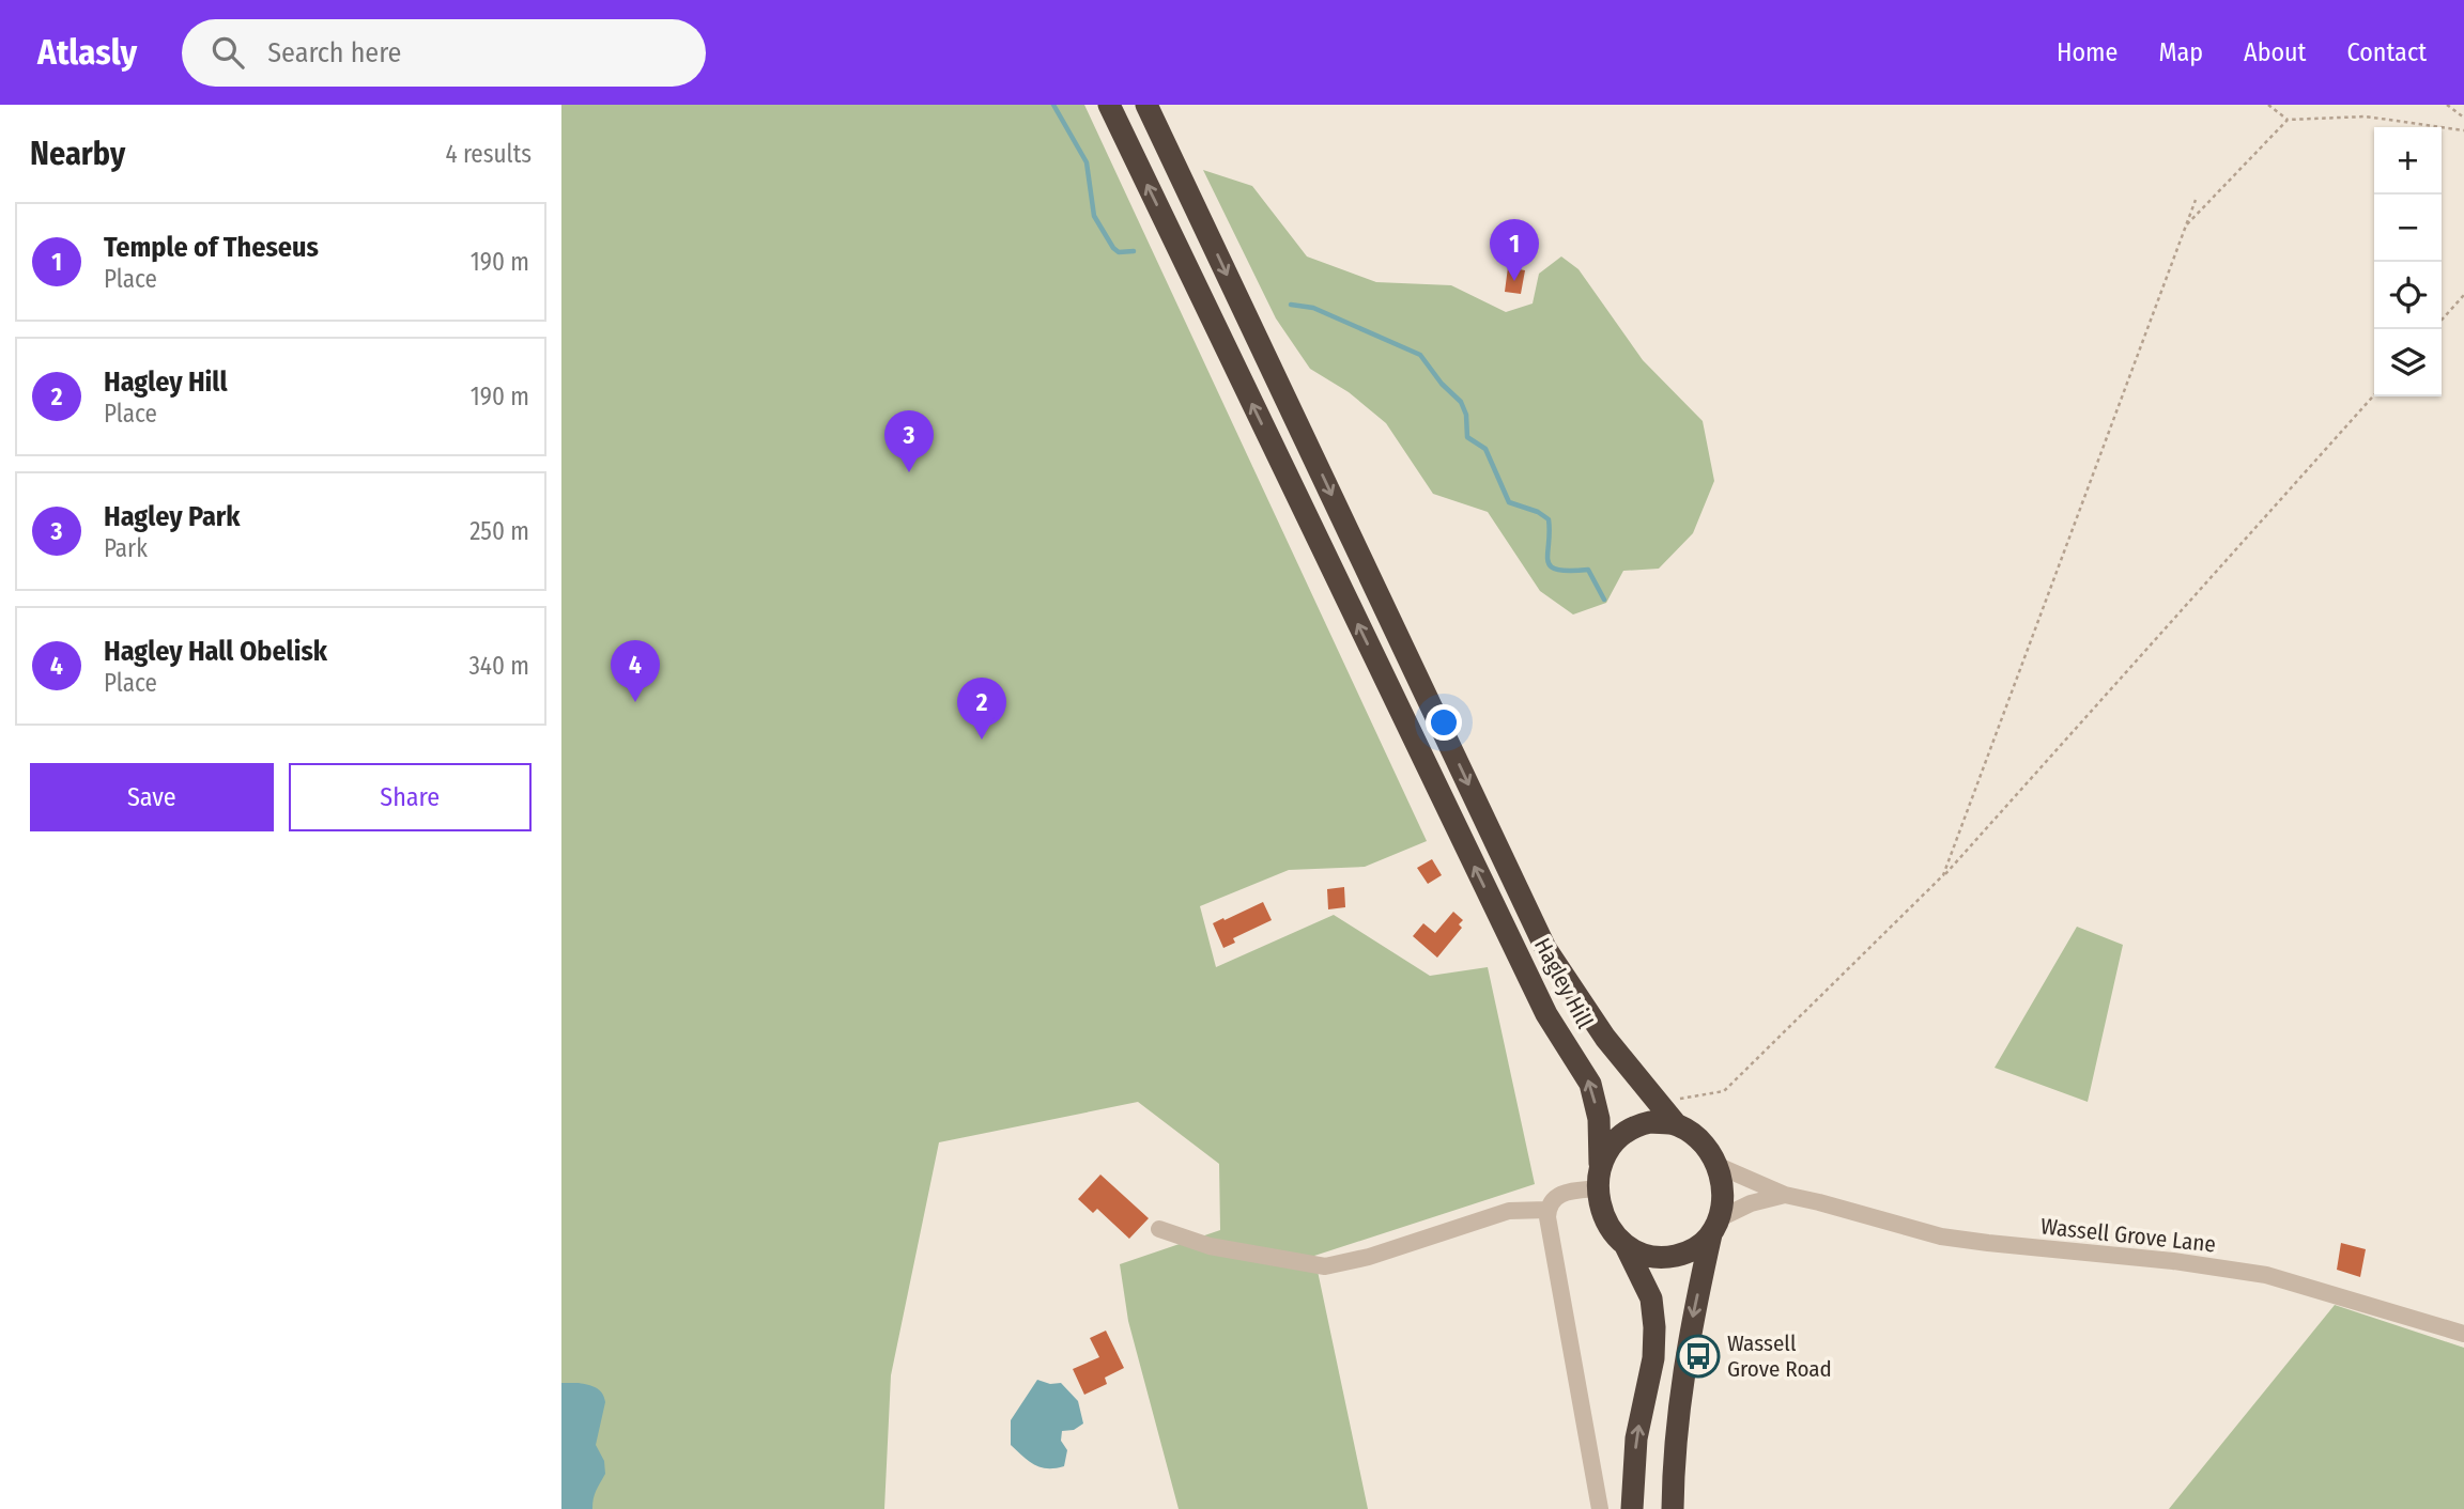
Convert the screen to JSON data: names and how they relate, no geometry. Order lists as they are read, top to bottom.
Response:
{
  "streets": {
    "highway": ["Hagley Hill"],
    "street": ["Wassell Grove Lane"]
  },
  "crossings": [
    ["Hagley Hill", "Wassell Grove Lane"]
  ],
  "places": {
    "bus stop": ["Wassell Grove Road"]
  },
  "page": {
    "header": "Atlasly",
    "search": "Search here",
    "nav": [
      "Home",
      "Map",
      "About",
      "Contact"
    ],
    "heading": ["Nearby", "4 results"],
    "map_buttons": ["+", "−"],
    "list": [
      {
        "mark": "1",
        "name": "Temple of Theseus",
        "note": "Place",
        "value": "190 m"
      },
      {
        "mark": "2",
        "name": "Hagley Hill",
        "note": "Place",
        "value": "190 m"
      },
      {
        "mark": "3",
        "name": "Hagley Park",
        "note": "Park",
        "value": "250 m"
      },
      {
        "mark": "4",
        "name": "Hagley Hall Obelisk",
        "note": "Place",
        "value": "340 m"
      }
    ],
    "pins": [
      "1",
      "3",
      "4",
      "2"
    ],
    "buttons": ["Save", "Share"]
  }
}
